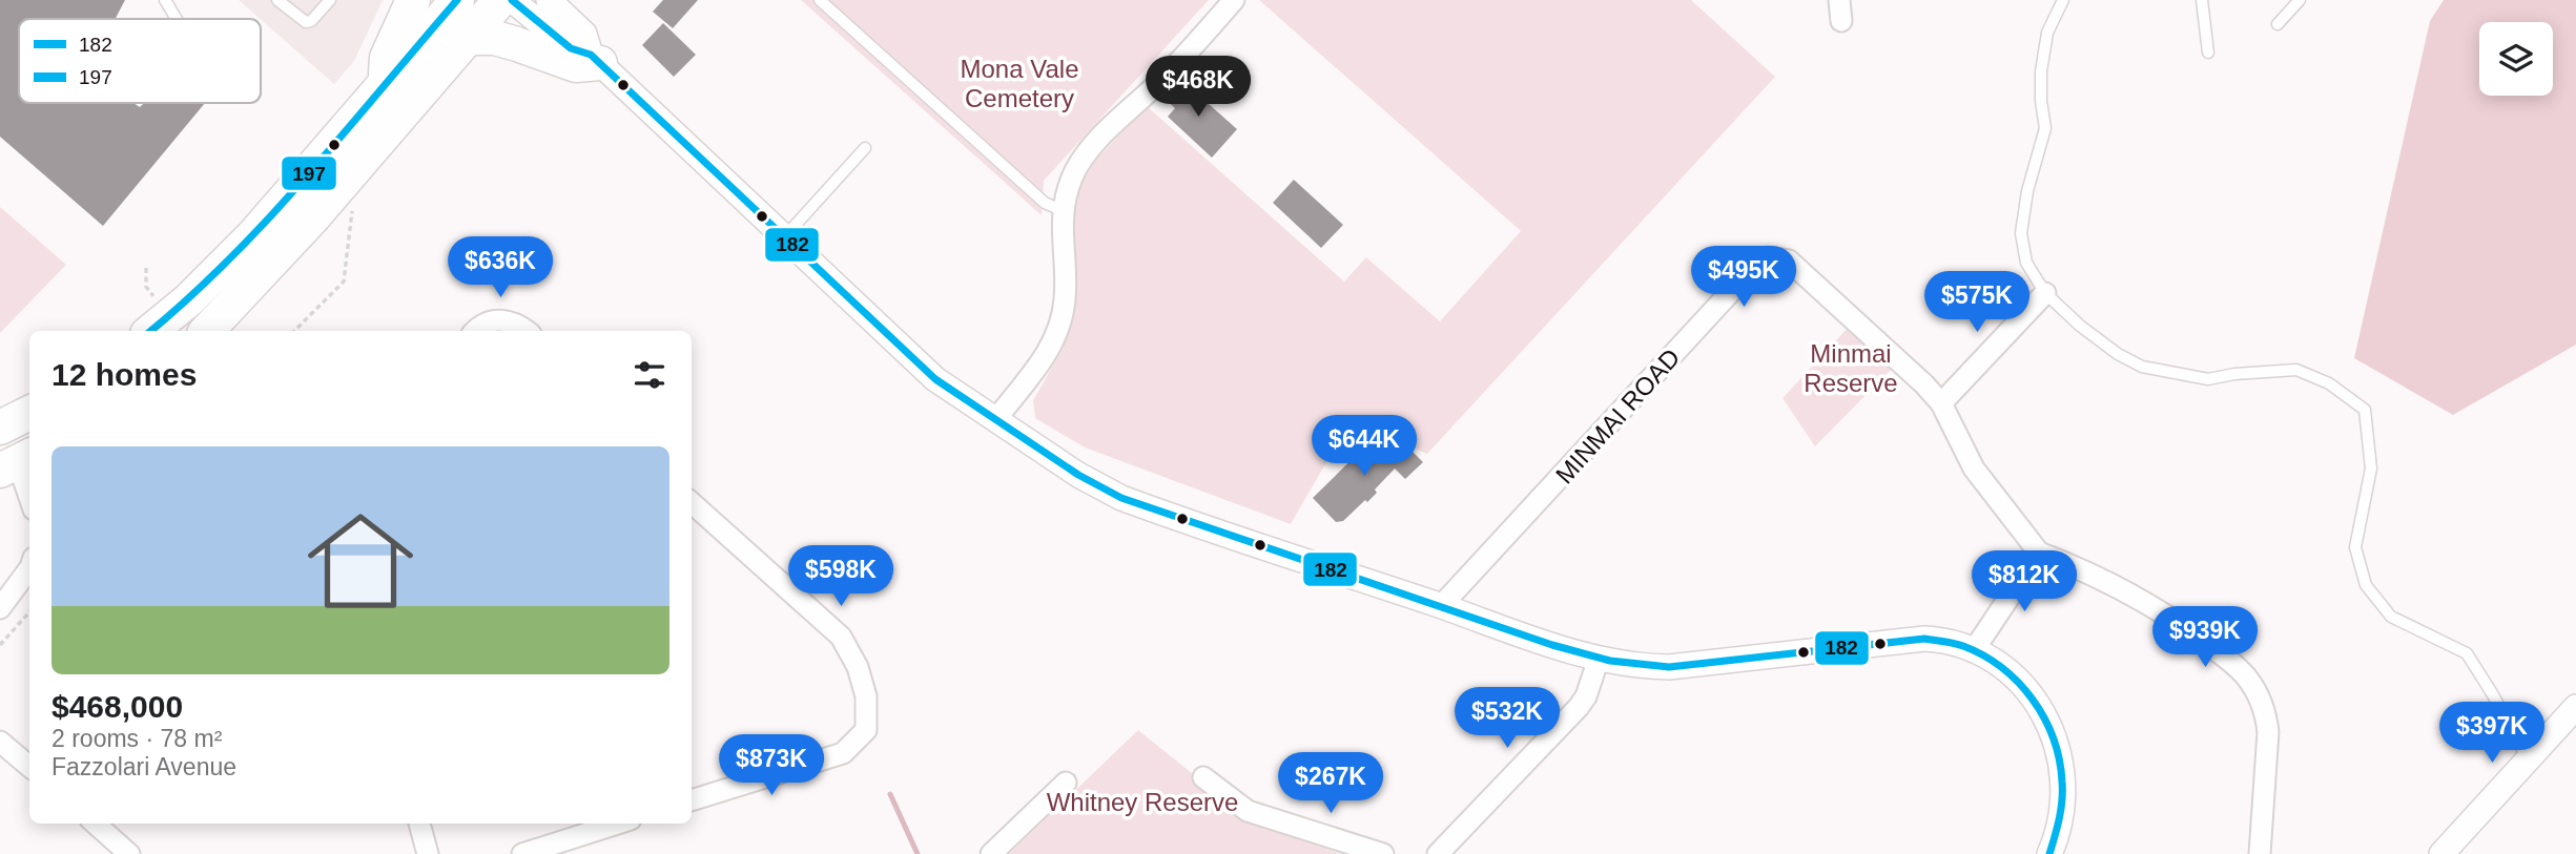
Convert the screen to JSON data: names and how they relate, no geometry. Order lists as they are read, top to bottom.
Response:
{
  "streets": {
    "street": ["MINMAI ROAD"]
  },
  "parks": ["Mona Vale Cemetery", "Minmai Reserve", "Whitney Reserve"],
  "lines": ["transit line 182", "transit line 197"],
  "legend": ["182", "197"],
  "page": {
    "price": [
      "$468K",
      "$636K",
      "$495K",
      "$575K",
      "$644K",
      "$598K",
      "$812K",
      "$939K",
      "$532K",
      "$397K",
      "$873K",
      "$267K"
    ],
    "heading": "12 homes",
    "list": [
      {
        "name": "$468,000",
        "note": "2 rooms · 78 m² · Fazzolari Avenue"
      }
    ]
  }
}
